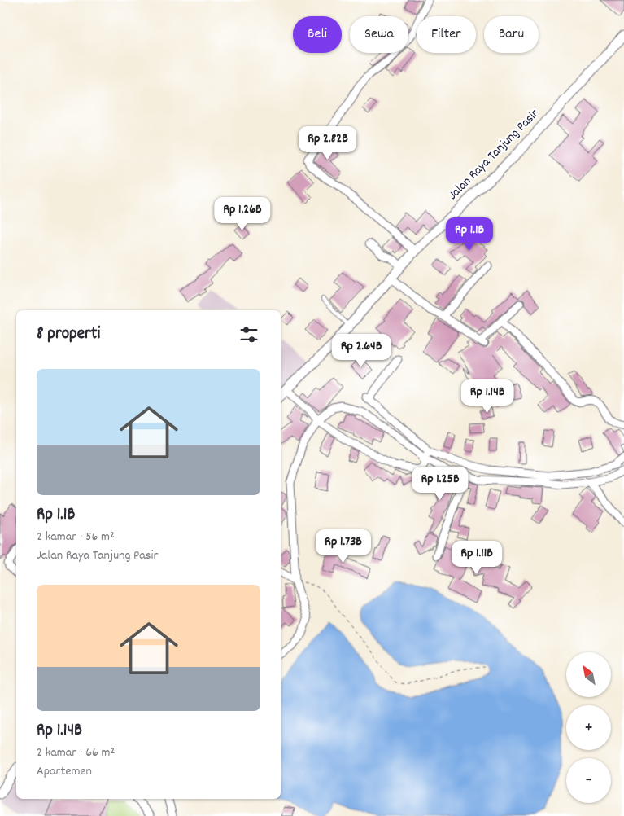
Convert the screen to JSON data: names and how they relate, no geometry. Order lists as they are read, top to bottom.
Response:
{
  "streets": {
    "street": ["Jalan Raya Tanjung Pasir"]
  },
  "north": "top left",
  "page": {
    "chip": [
      "Beli",
      "Sewa",
      "Filter",
      "Baru"
    ],
    "price": [
      "Rp 2.82B",
      "Rp 1.26B",
      "Rp 1.1B",
      "Rp 2.64B",
      "Rp 1.14B",
      "Rp 1.25B",
      "Rp 1.73B",
      "Rp 1.11B"
    ],
    "heading": "8 properti",
    "list": [
      {
        "name": "Rp 1.1B",
        "note": "2 kamar · 56 m² · Jalan Raya Tanjung Pasir"
      },
      {
        "name": "Rp 1.14B",
        "note": "2 kamar · 66 m² · Apartemen"
      }
    ],
    "map_buttons": ["+", "−"]
  }
}
